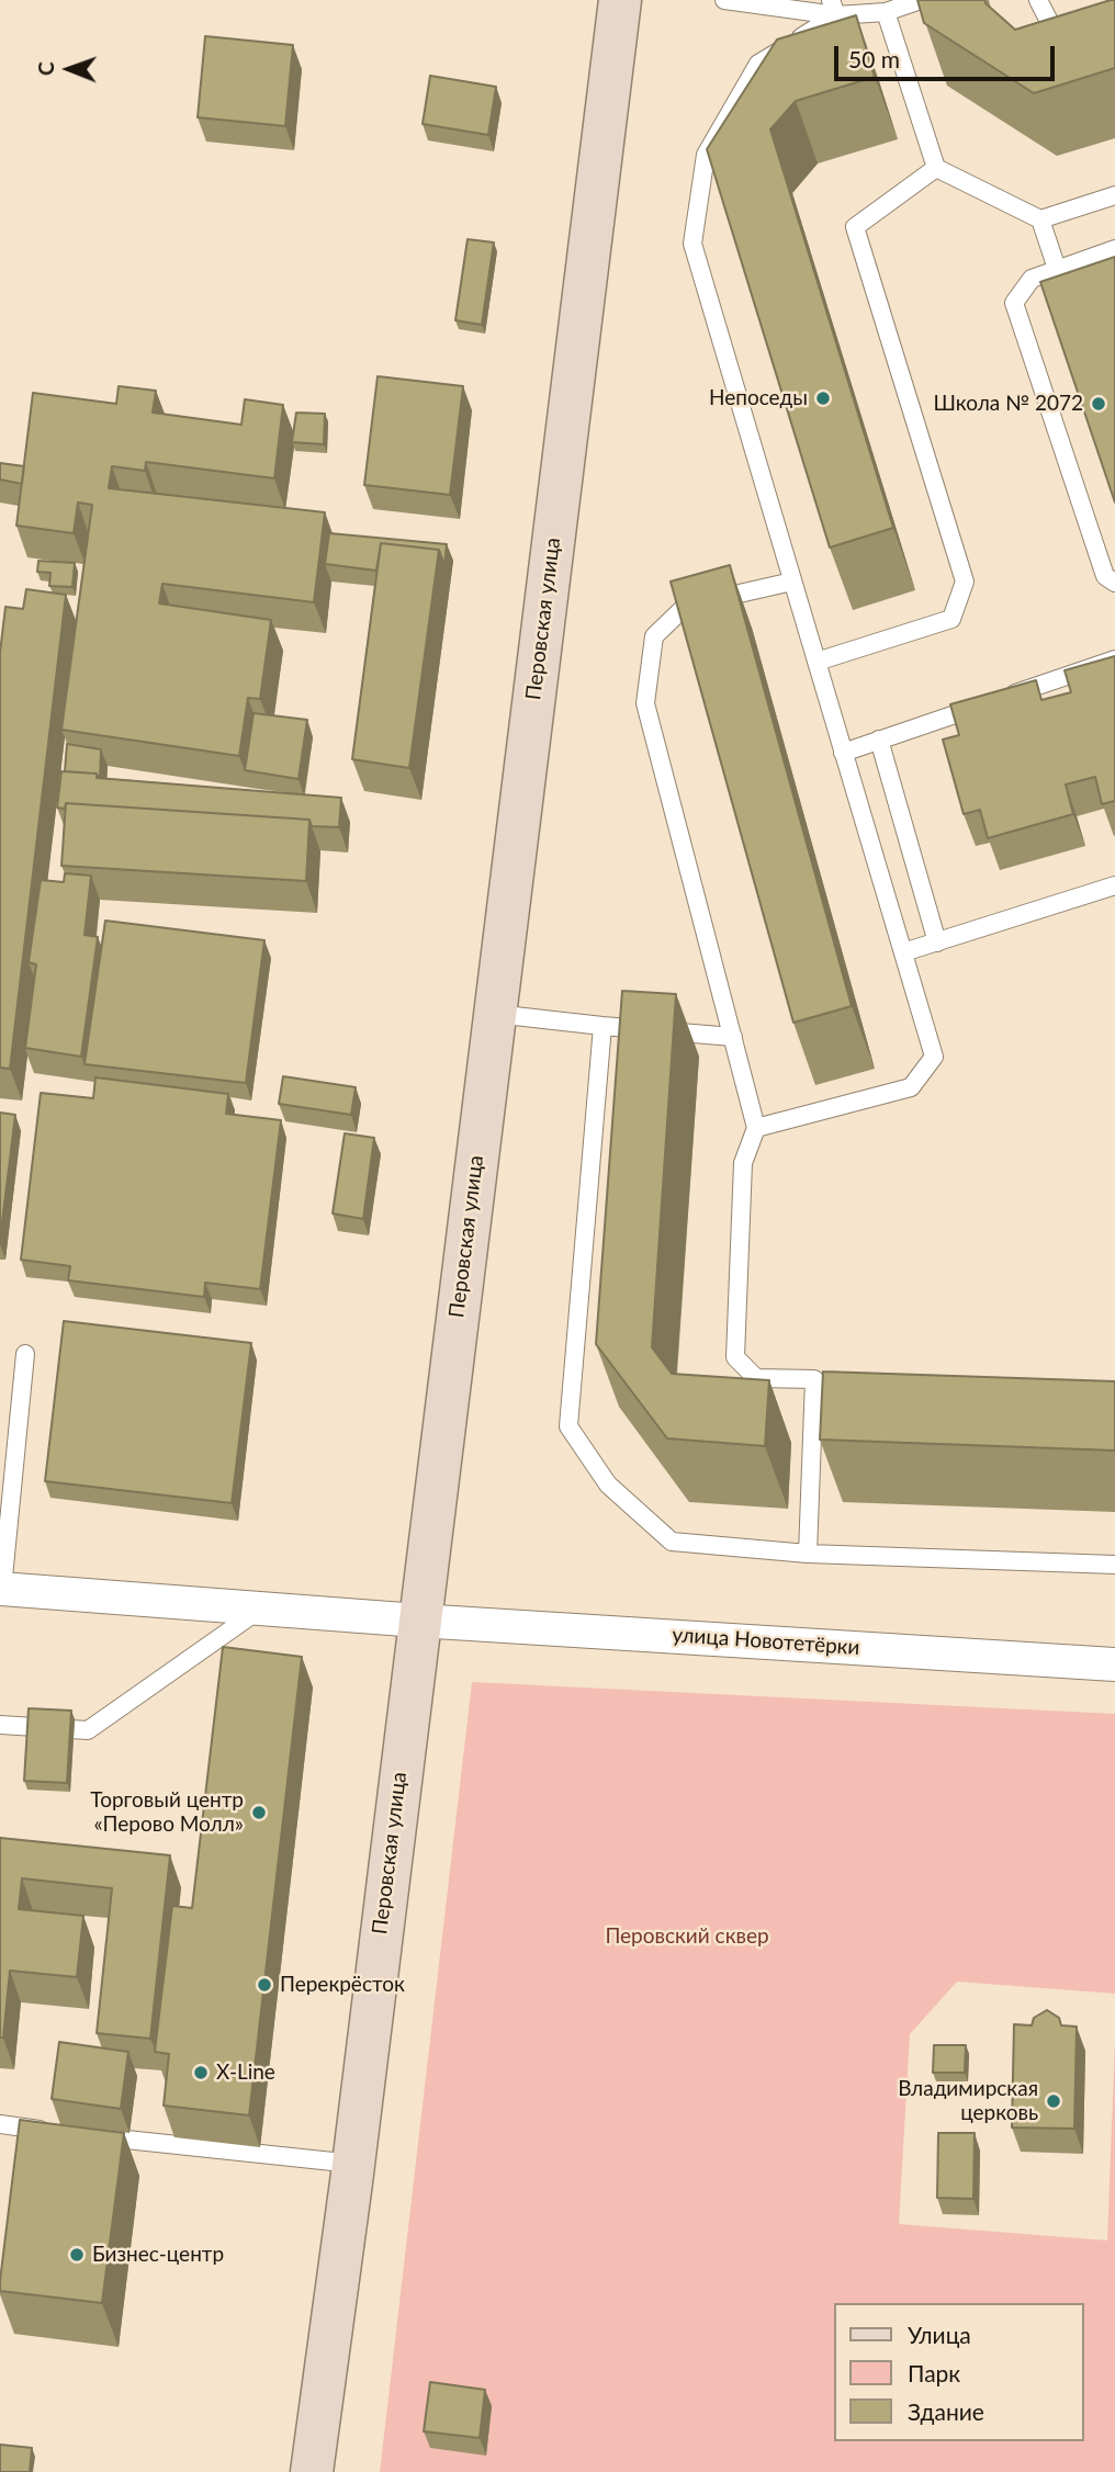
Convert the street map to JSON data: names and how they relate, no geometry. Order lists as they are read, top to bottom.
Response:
{
  "streets": {
    "main road": ["Перовская улица"],
    "street": ["улица Новотетёрки"]
  },
  "crossings": [
    ["Перовская улица", "улица Новотетёрки"]
  ],
  "parks": ["Перовский сквер"],
  "places": [
    "Непоседы",
    "Школа № 2072",
    "Торговый центр «Перово Молл»",
    "Перекрёсток",
    "X-Line",
    "Владимирская церковь",
    "Бизнес-центр"
  ],
  "legend": ["Улица", "Парк", "Здание"],
  "scale_bar": "50 m",
  "north": "left"
}
